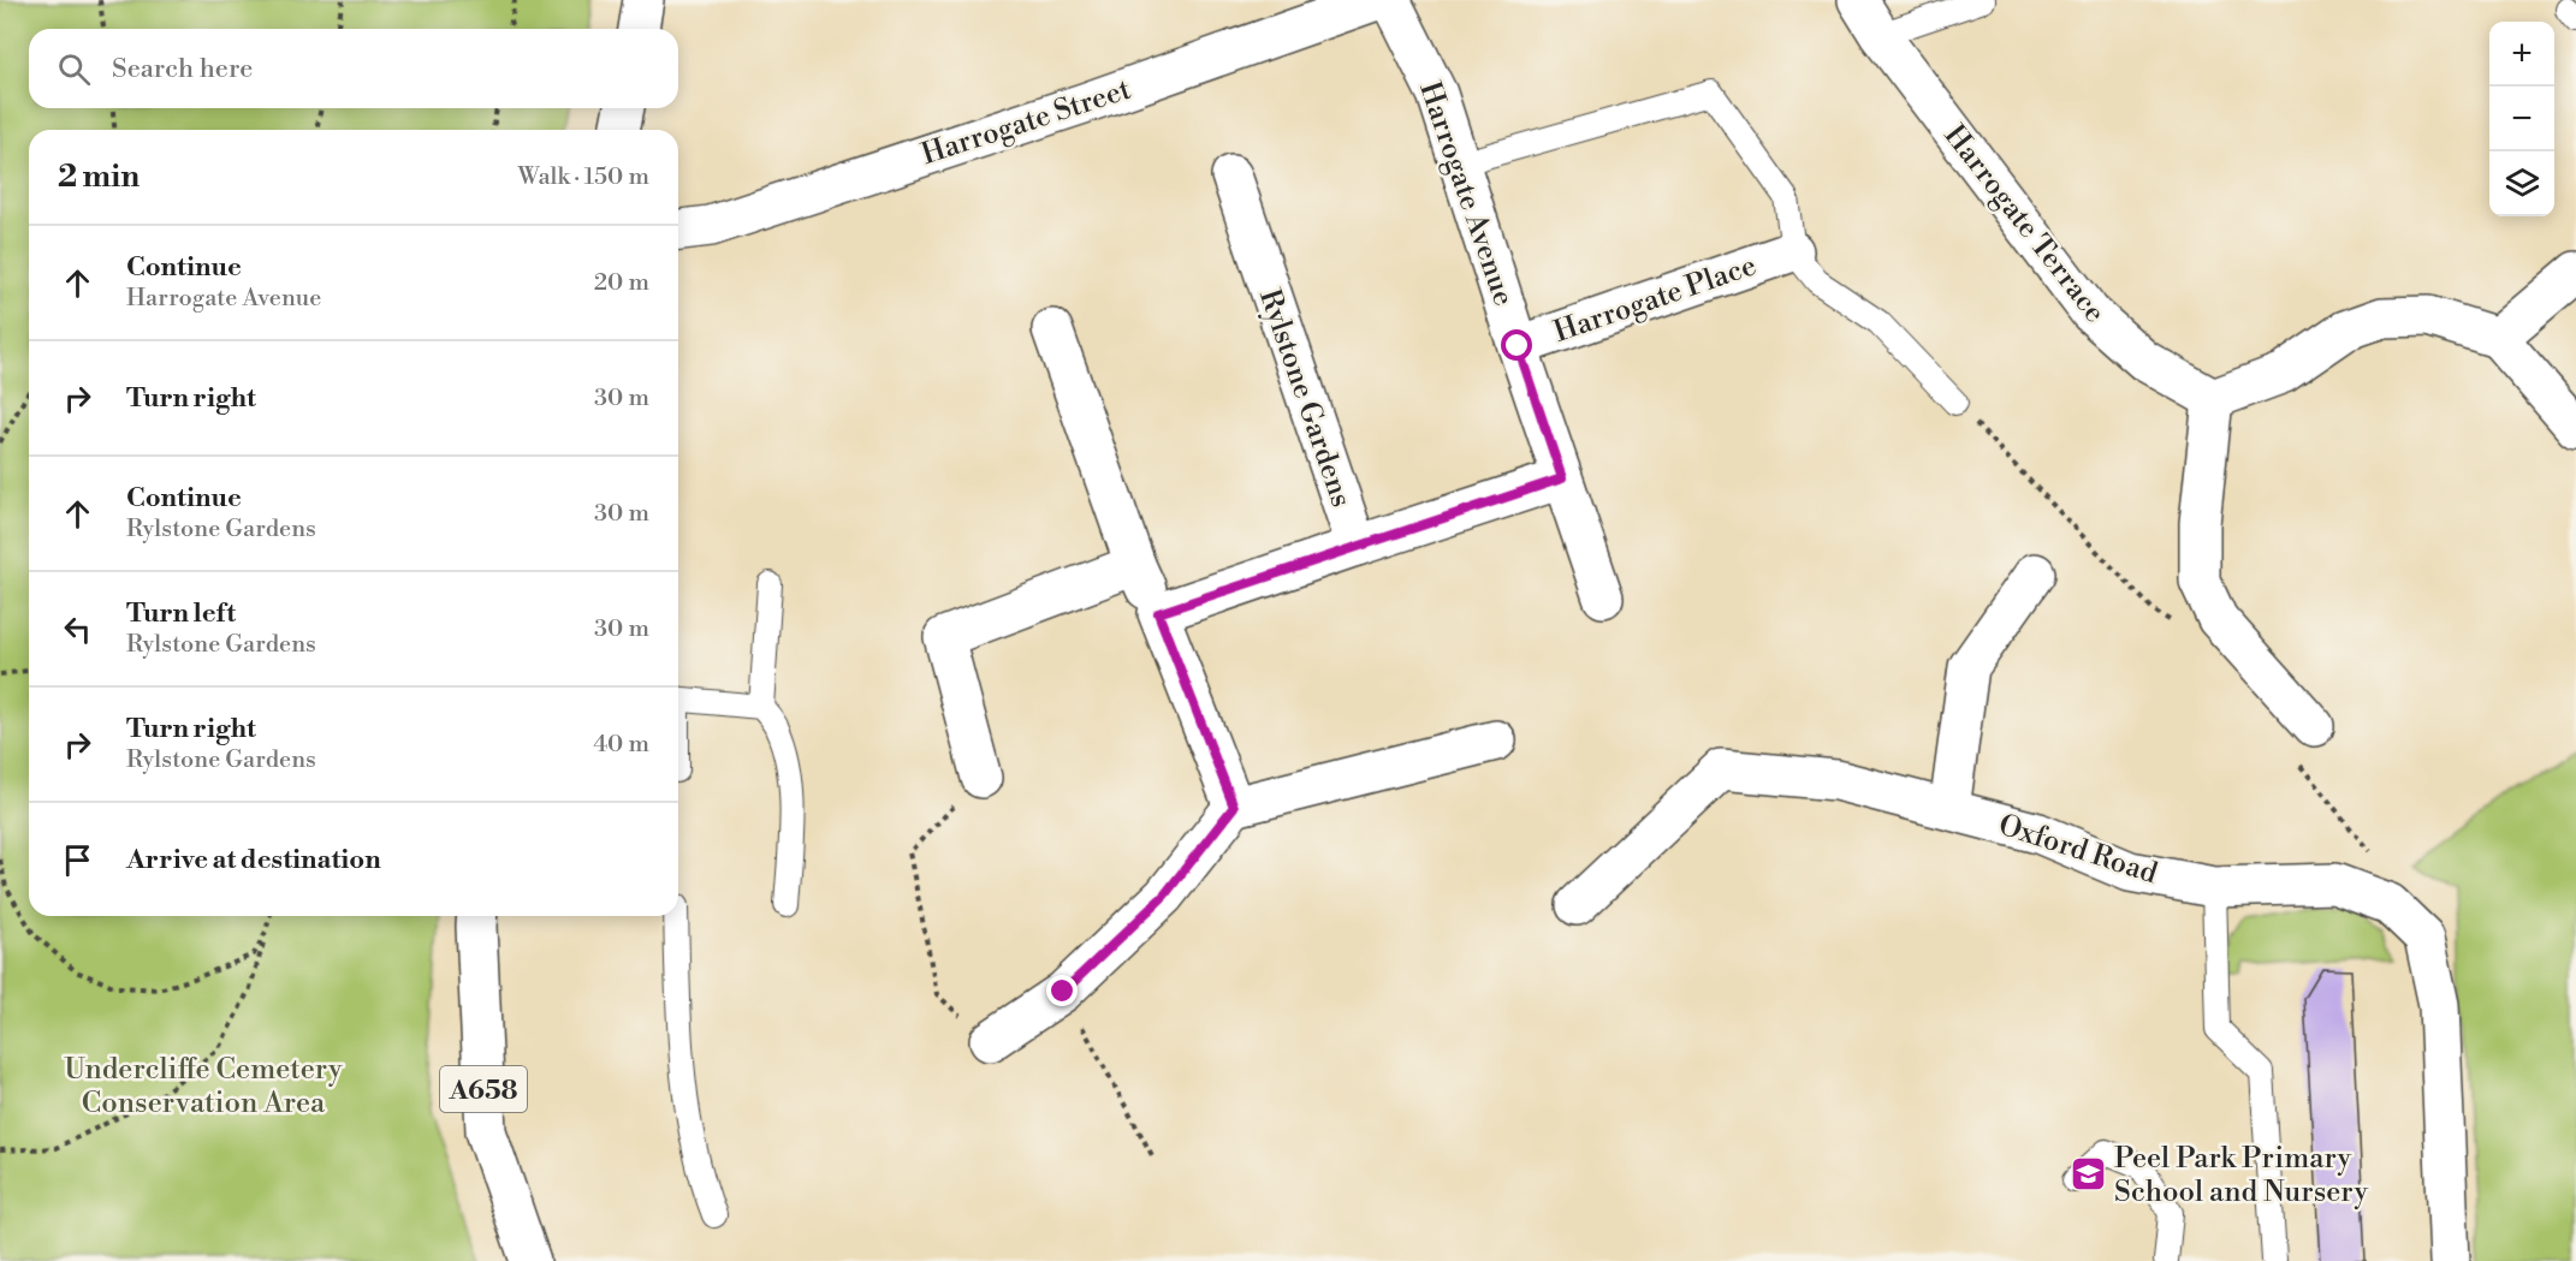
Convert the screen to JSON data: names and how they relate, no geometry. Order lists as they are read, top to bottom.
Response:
{
  "streets": {
    "street": [
      "Harrogate Street",
      "Harrogate Avenue",
      "Harrogate Terrace",
      "Harrogate Place",
      "Rylstone Gardens",
      "Oxford Road",
      "A658"
    ]
  },
  "crossings": [
    ["Harrogate Avenue", "Harrogate Place"]
  ],
  "parks": ["Undercliffe Cemetery Conservation Area"],
  "places": {
    "school or university": ["Peel Park Primary School and Nursery"]
  },
  "page": {
    "map_buttons": ["+", "−"],
    "search": "Search here",
    "heading": ["2 min", "Walk · 150 m"],
    "list": [
      ["Continue", "Harrogate Avenue", "20 m"],
      ["Turn right", "30 m"],
      ["Continue", "Rylstone Gardens", "30 m"],
      ["Turn left", "Rylstone Gardens", "30 m"],
      ["Turn right", "Rylstone Gardens", "40 m"],
      "Arrive at destination"
    ]
  }
}
